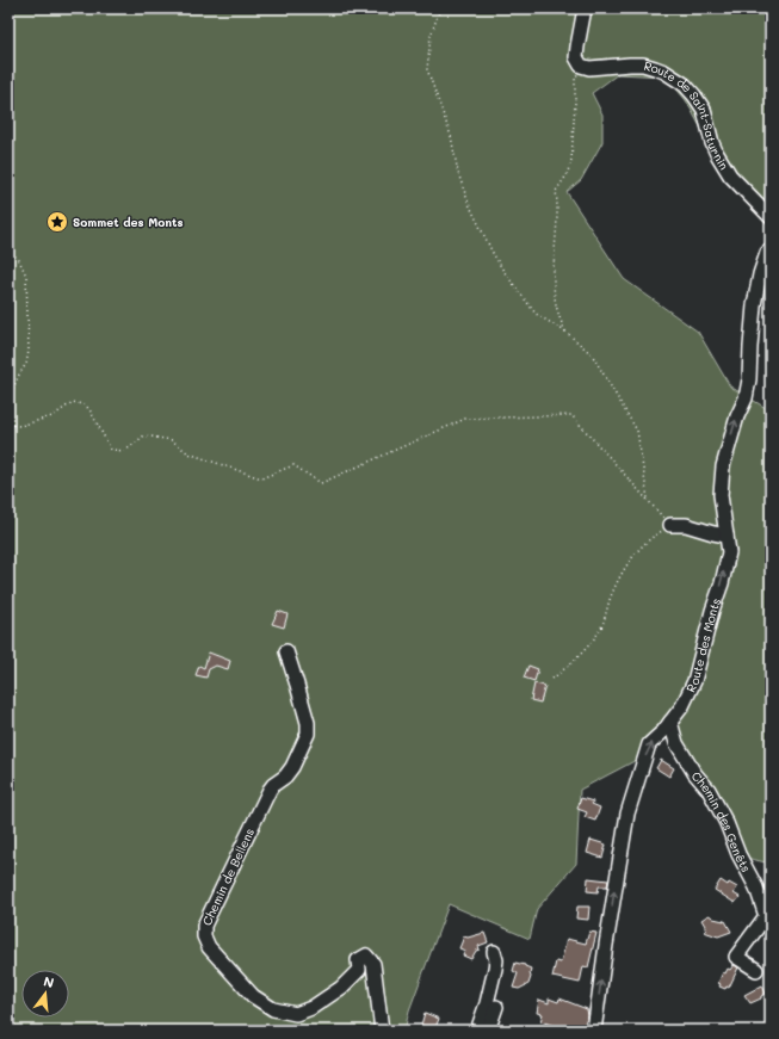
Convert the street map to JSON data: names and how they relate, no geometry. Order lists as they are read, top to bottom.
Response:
{
  "streets": {
    "street": [
      "Route de Saint-Saturnin",
      "Route des Monts",
      "Chemin des Genêts",
      "Chemin de Bellens"
    ]
  },
  "crossings": [
    ["Route des Monts", "Chemin des Genêts"]
  ],
  "one_way": ["Route des Monts"],
  "places": {
    "place": ["Sommet des Monts"]
  },
  "north": "top"
}
